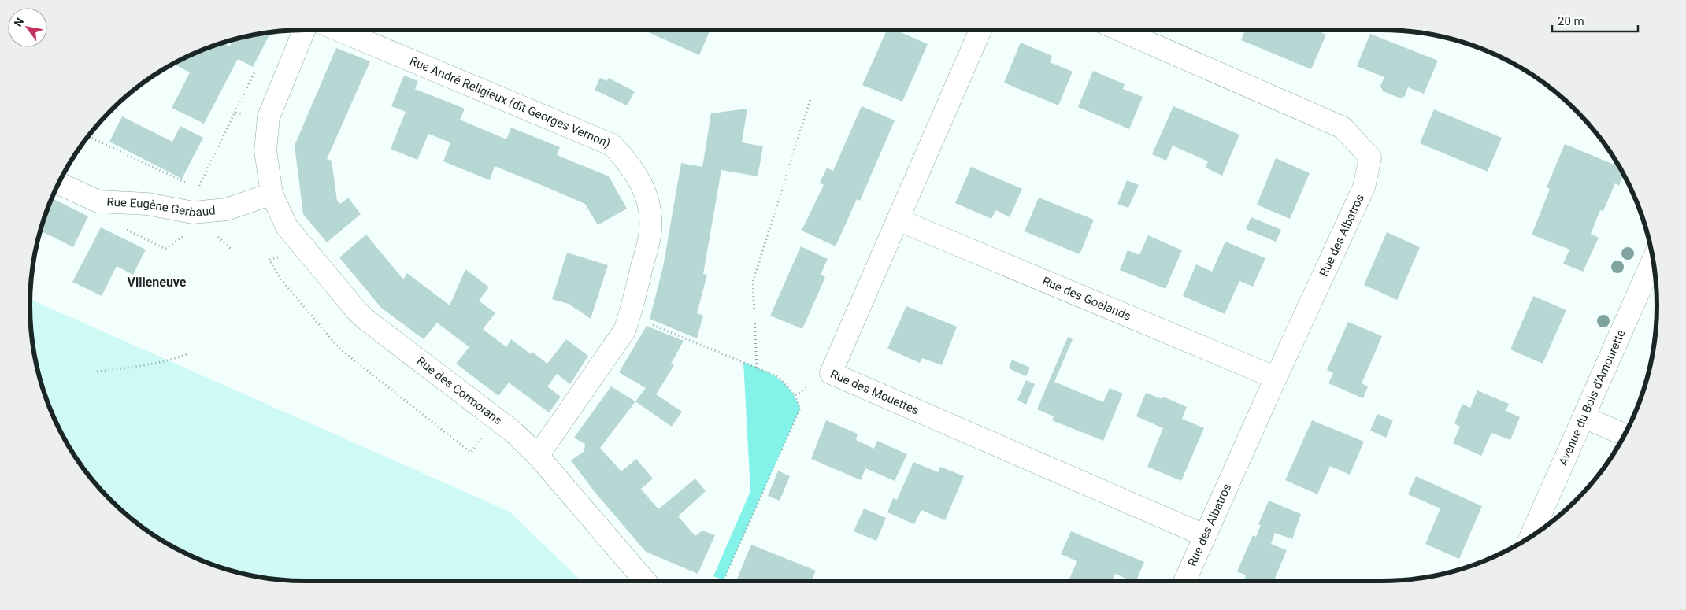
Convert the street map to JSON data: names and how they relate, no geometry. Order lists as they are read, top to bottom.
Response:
{
  "streets": {
    "street": [
      "Rue André Religieux (dit Georges Vernon)",
      "Rue Eugène Gerbaud",
      "Rue des Albatros",
      "Rue des Goélands",
      "Rue des Cormorans",
      "Rue des Mouettes",
      "Avenue du Bois d'Amourette"
    ]
  },
  "crossings": [
    ["Rue André Religieux (dit Georges Vernon)", "Rue des Cormorans"],
    ["Rue Eugène Gerbaud", "Rue des Cormorans"],
    ["Rue des Albatros", "Rue des Goélands"],
    ["Rue des Albatros", "Rue des Mouettes"],
    ["Rue des Goélands", "Rue des Mouettes"]
  ],
  "districts": ["Villeneuve"],
  "scale_bar": "20 m",
  "north": "top left"
}
